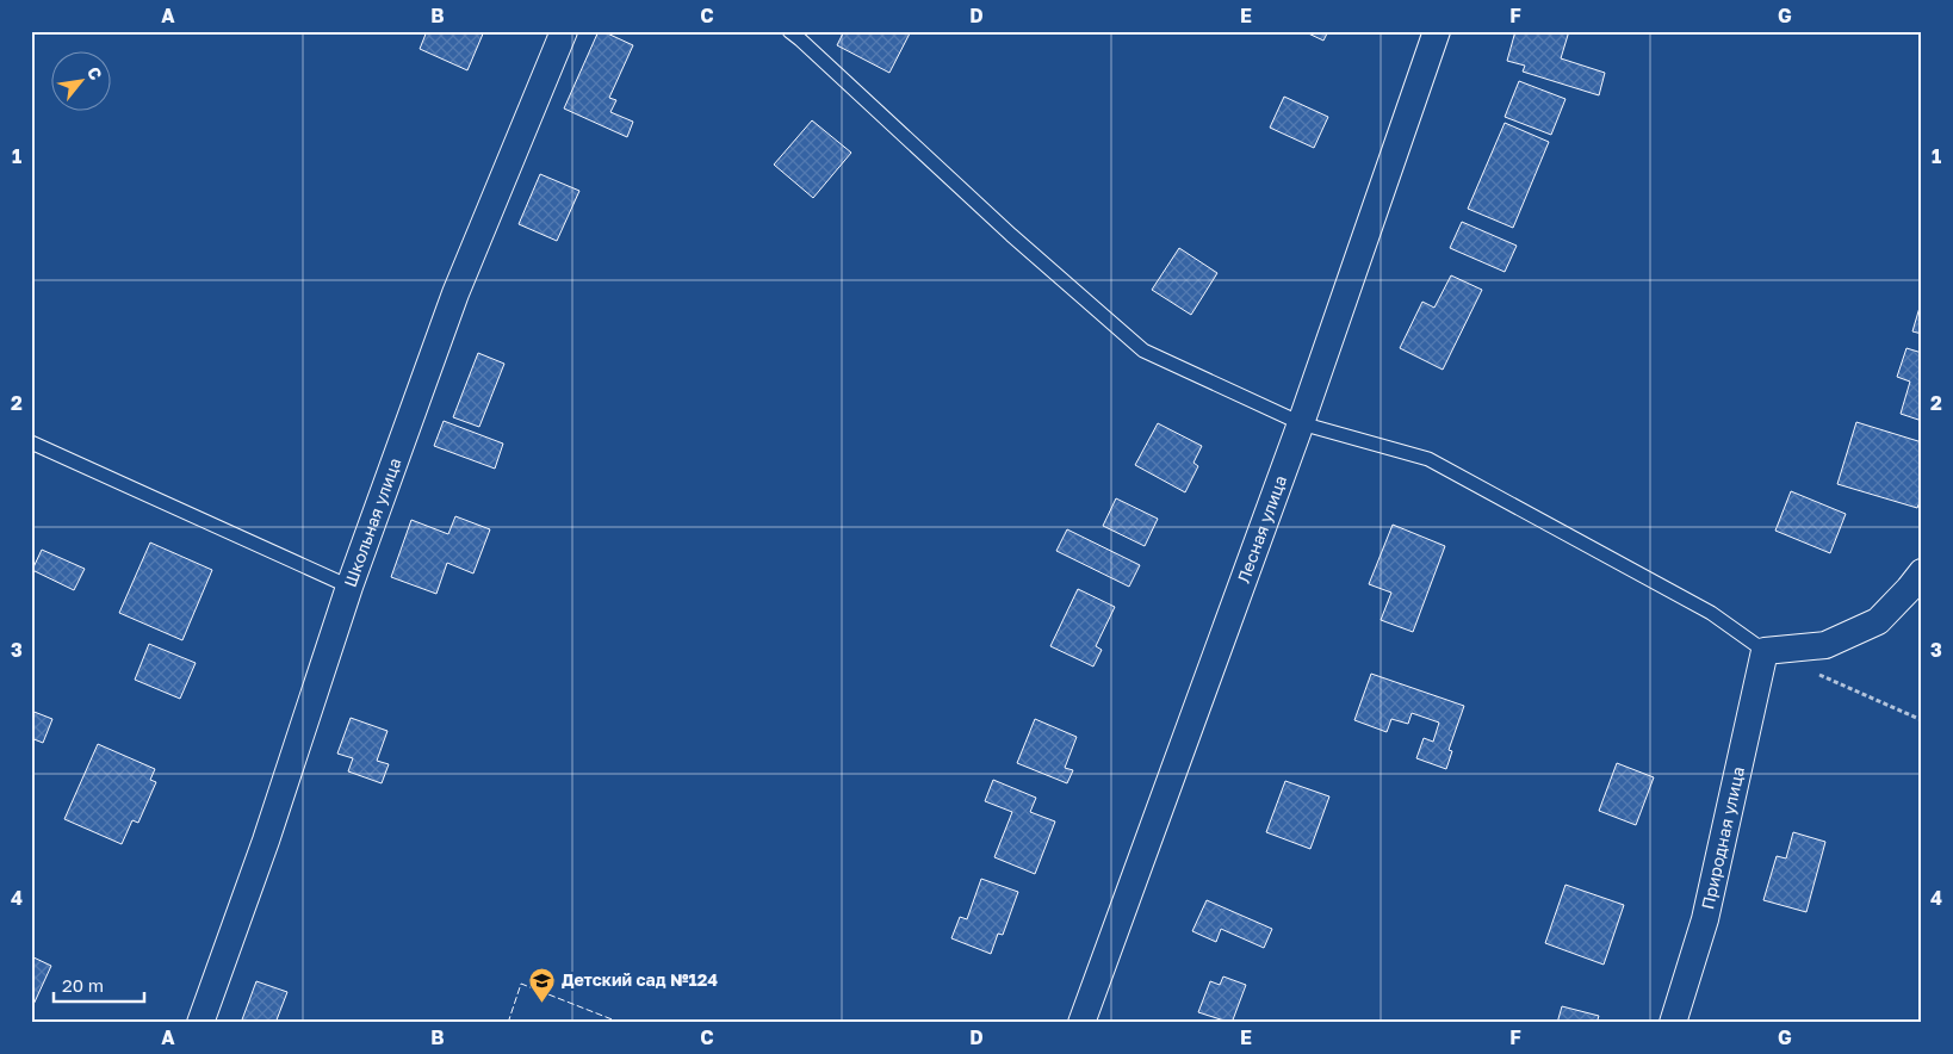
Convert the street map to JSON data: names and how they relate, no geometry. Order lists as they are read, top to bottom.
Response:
{
  "streets": {
    "street": ["Школьная улица", "Лесная улица", "Природная улица"]
  },
  "places": {
    "school or university": ["Детский сад №124"]
  },
  "scale_bar": "20 m",
  "north": "top right",
  "grid": {
    "columns": [
      "A",
      "B",
      "C",
      "D",
      "E",
      "F",
      "G"
    ],
    "rows": [
      "1",
      "2",
      "3",
      "4"
    ]
  }
}
